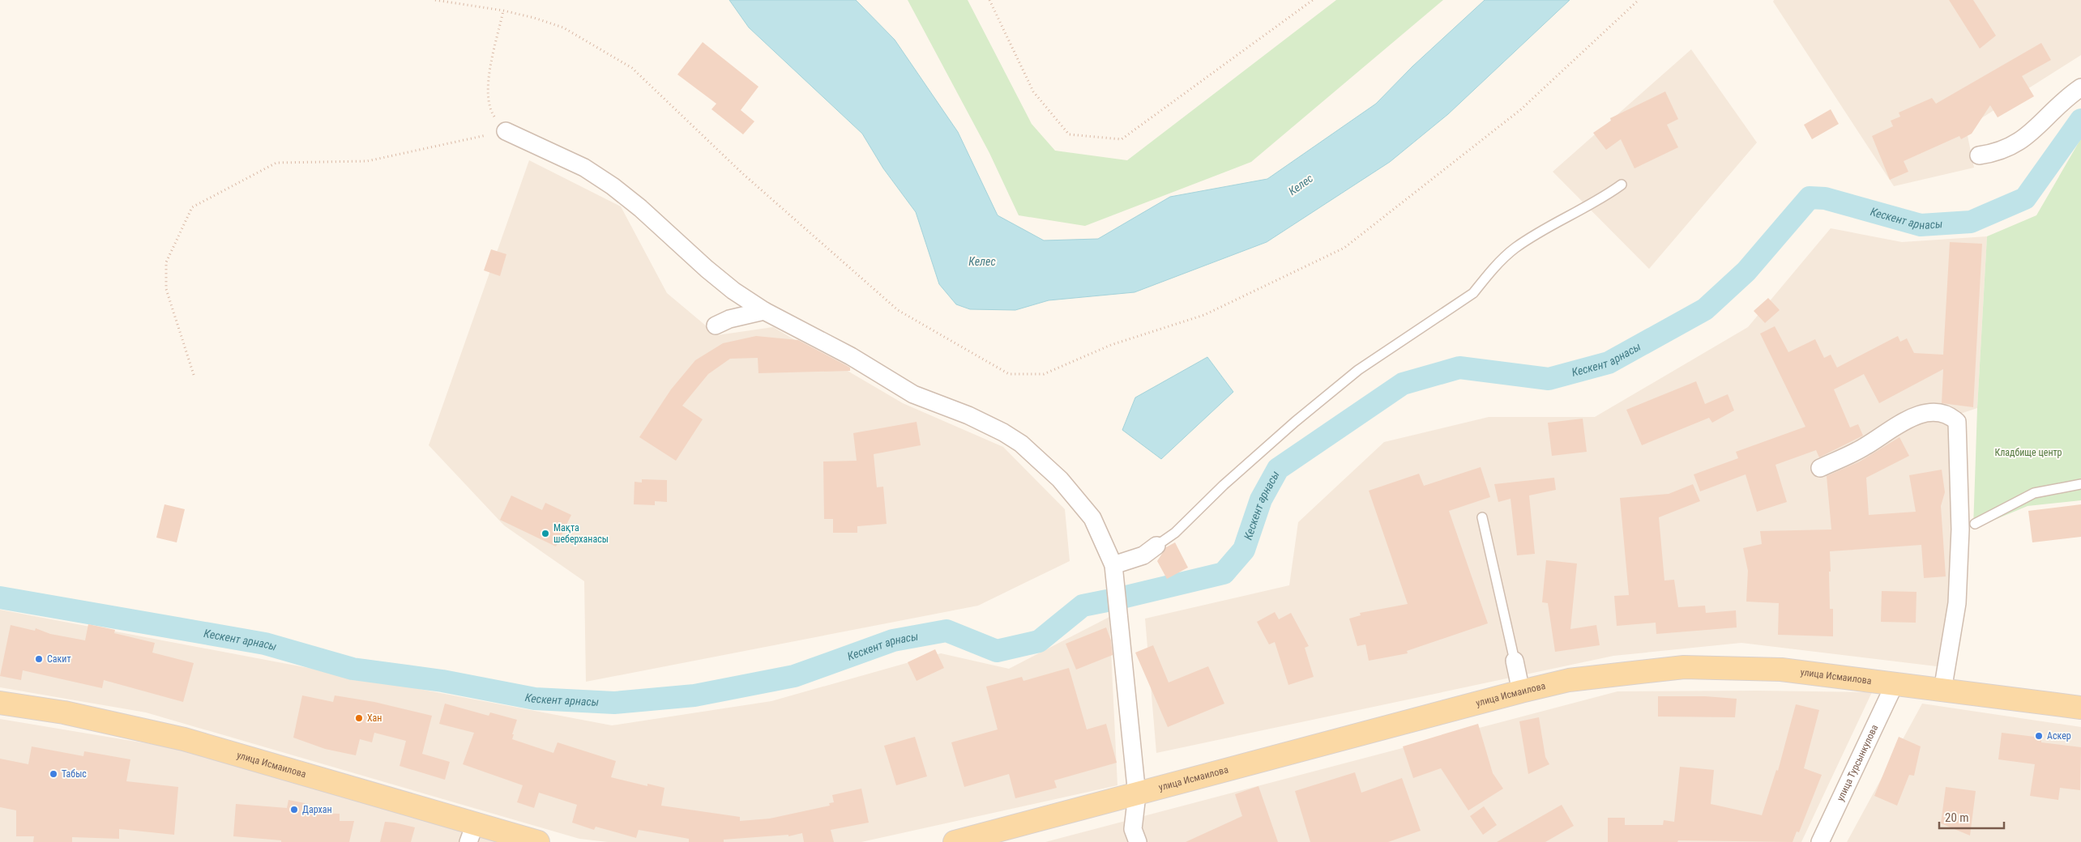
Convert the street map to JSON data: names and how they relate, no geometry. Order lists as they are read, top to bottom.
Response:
{
  "streets": {
    "main road": ["улица Исмаилова"],
    "street": ["улица Турсынкулова"]
  },
  "crossings": [
    ["улица Исмаилова", "улица Турсынкулова"]
  ],
  "water": ["Келес", "Кескент арнасы"],
  "parks": ["Кладбище центр"],
  "places": [
    "Мақта шеберханасы",
    "Сакит",
    "Хан",
    "Аскер",
    "Табыс",
    "Дархан"
  ],
  "scale_bar": "20 m"
}
